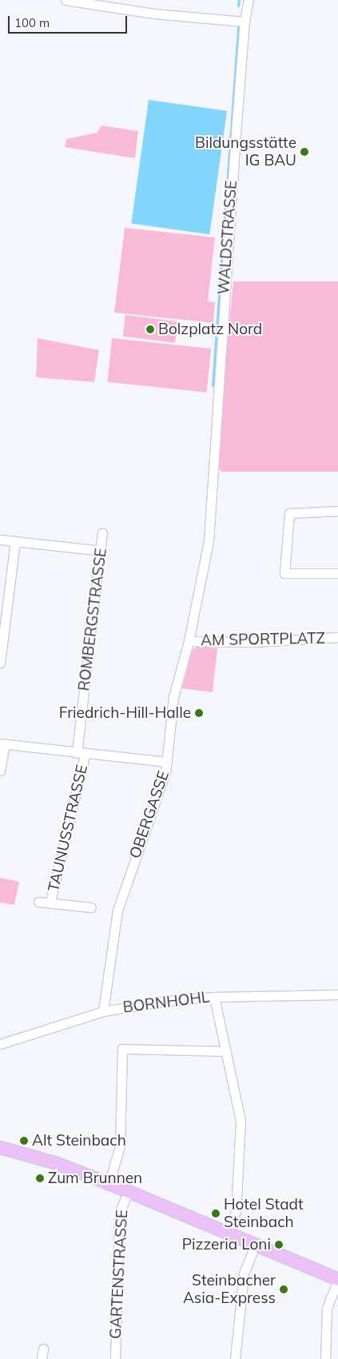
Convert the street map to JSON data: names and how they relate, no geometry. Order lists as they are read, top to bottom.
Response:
{
  "streets": {
    "street": [
      "WALDSTRASSE",
      "ROMBERGSTRASSE",
      "AM SPORTPLATZ",
      "OBERGASSE",
      "TAUNUSSTRASSE",
      "BORNHOHL",
      "GARTENSTRASSE"
    ]
  },
  "crossings": [
    ["WALDSTRASSE", "OBERGASSE"],
    ["ROMBERGSTRASSE", "TAUNUSSTRASSE"],
    ["AM SPORTPLATZ", "OBERGASSE"],
    ["OBERGASSE", "BORNHOHL"]
  ],
  "places": [
    "Bildungsstätte IG BAU",
    "Bolzplatz Nord",
    "Friedrich-Hill-Halle",
    "Alt Steinbach",
    "Zum Brunnen",
    "Hotel Stadt Steinbach",
    "Pizzeria Loni",
    "Steinbacher Asia-Express"
  ],
  "scale_bar": "100 m"
}
